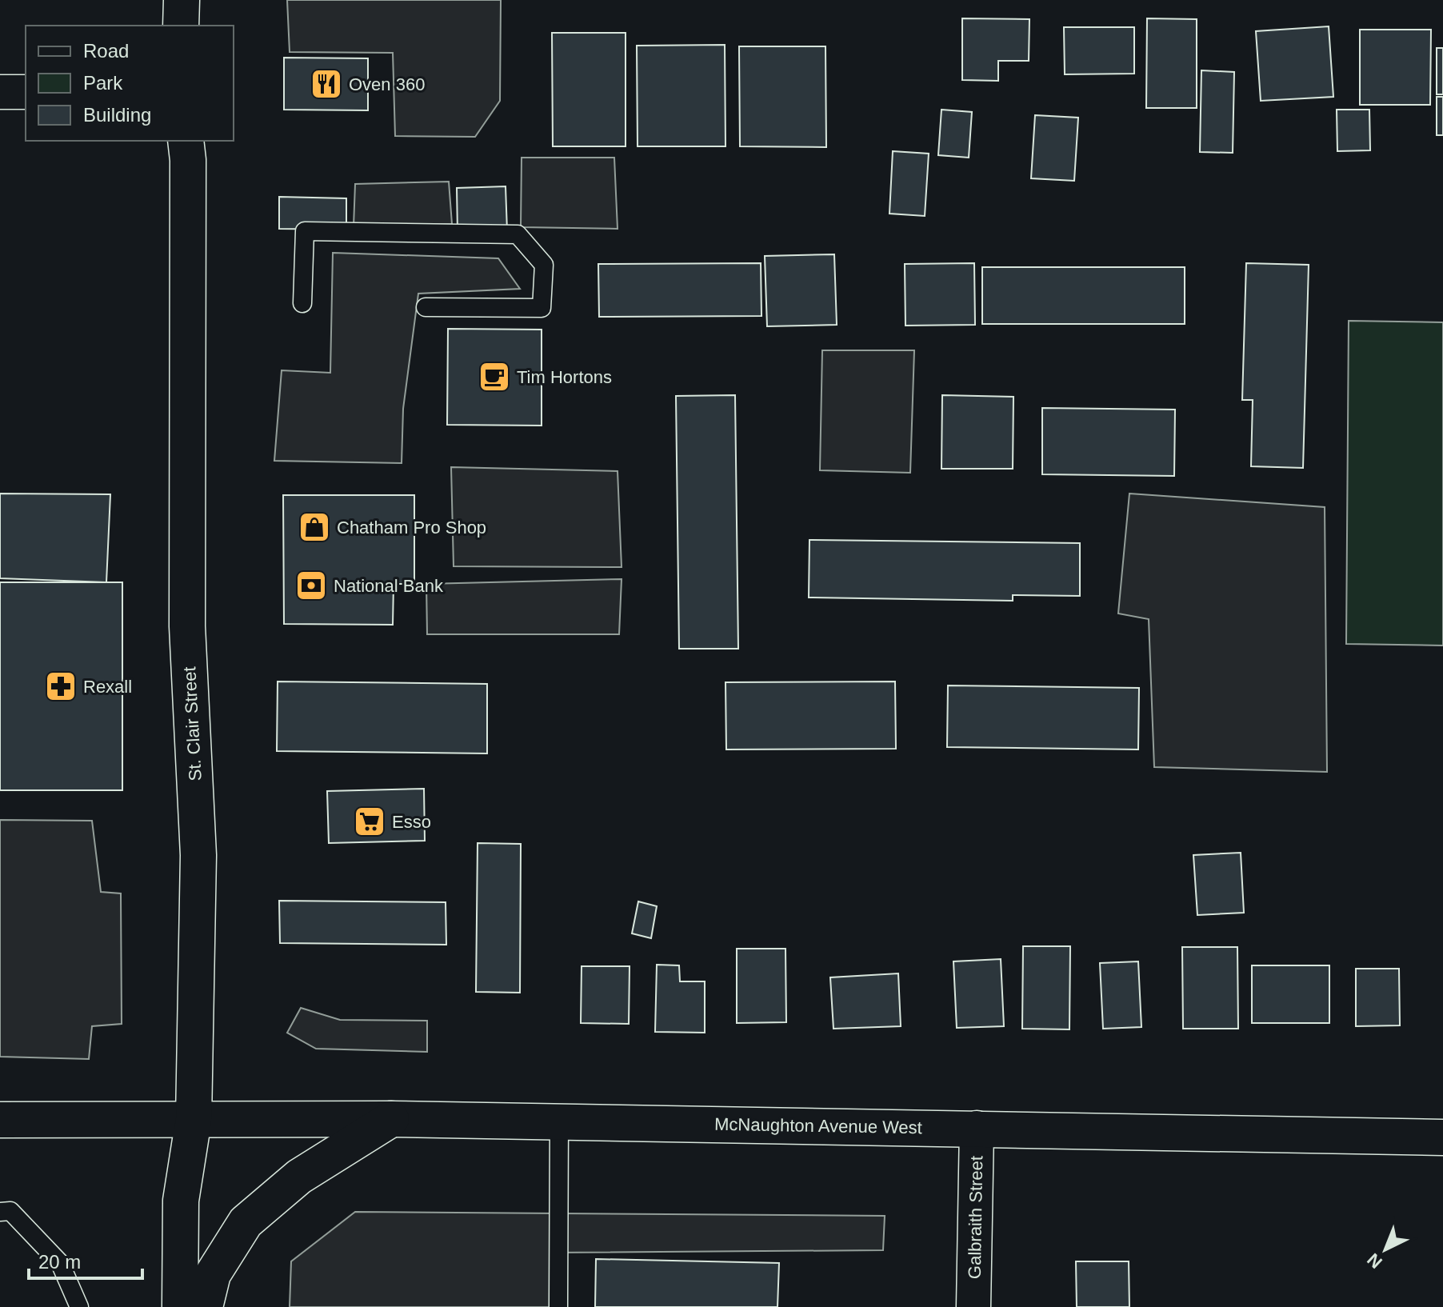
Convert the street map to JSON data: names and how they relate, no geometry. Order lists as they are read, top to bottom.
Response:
{
  "streets": {
    "main road": ["St. Clair Street", "McNaughton Avenue West"],
    "street": ["Galbraith Street"]
  },
  "crossings": [
    ["St. Clair Street", "McNaughton Avenue West"],
    ["McNaughton Avenue West", "Galbraith Street"]
  ],
  "places": {
    "restaurant": ["Oven 360"],
    "cafe": ["Tim Hortons"],
    "shop": ["Chatham Pro Shop"],
    "bank": ["National Bank"],
    "pharmacy": ["Rexall"],
    "supermarket": ["Esso"]
  },
  "legend": ["Road", "Park", "Building"],
  "scale_bar": "20 m",
  "north": "bottom left"
}
